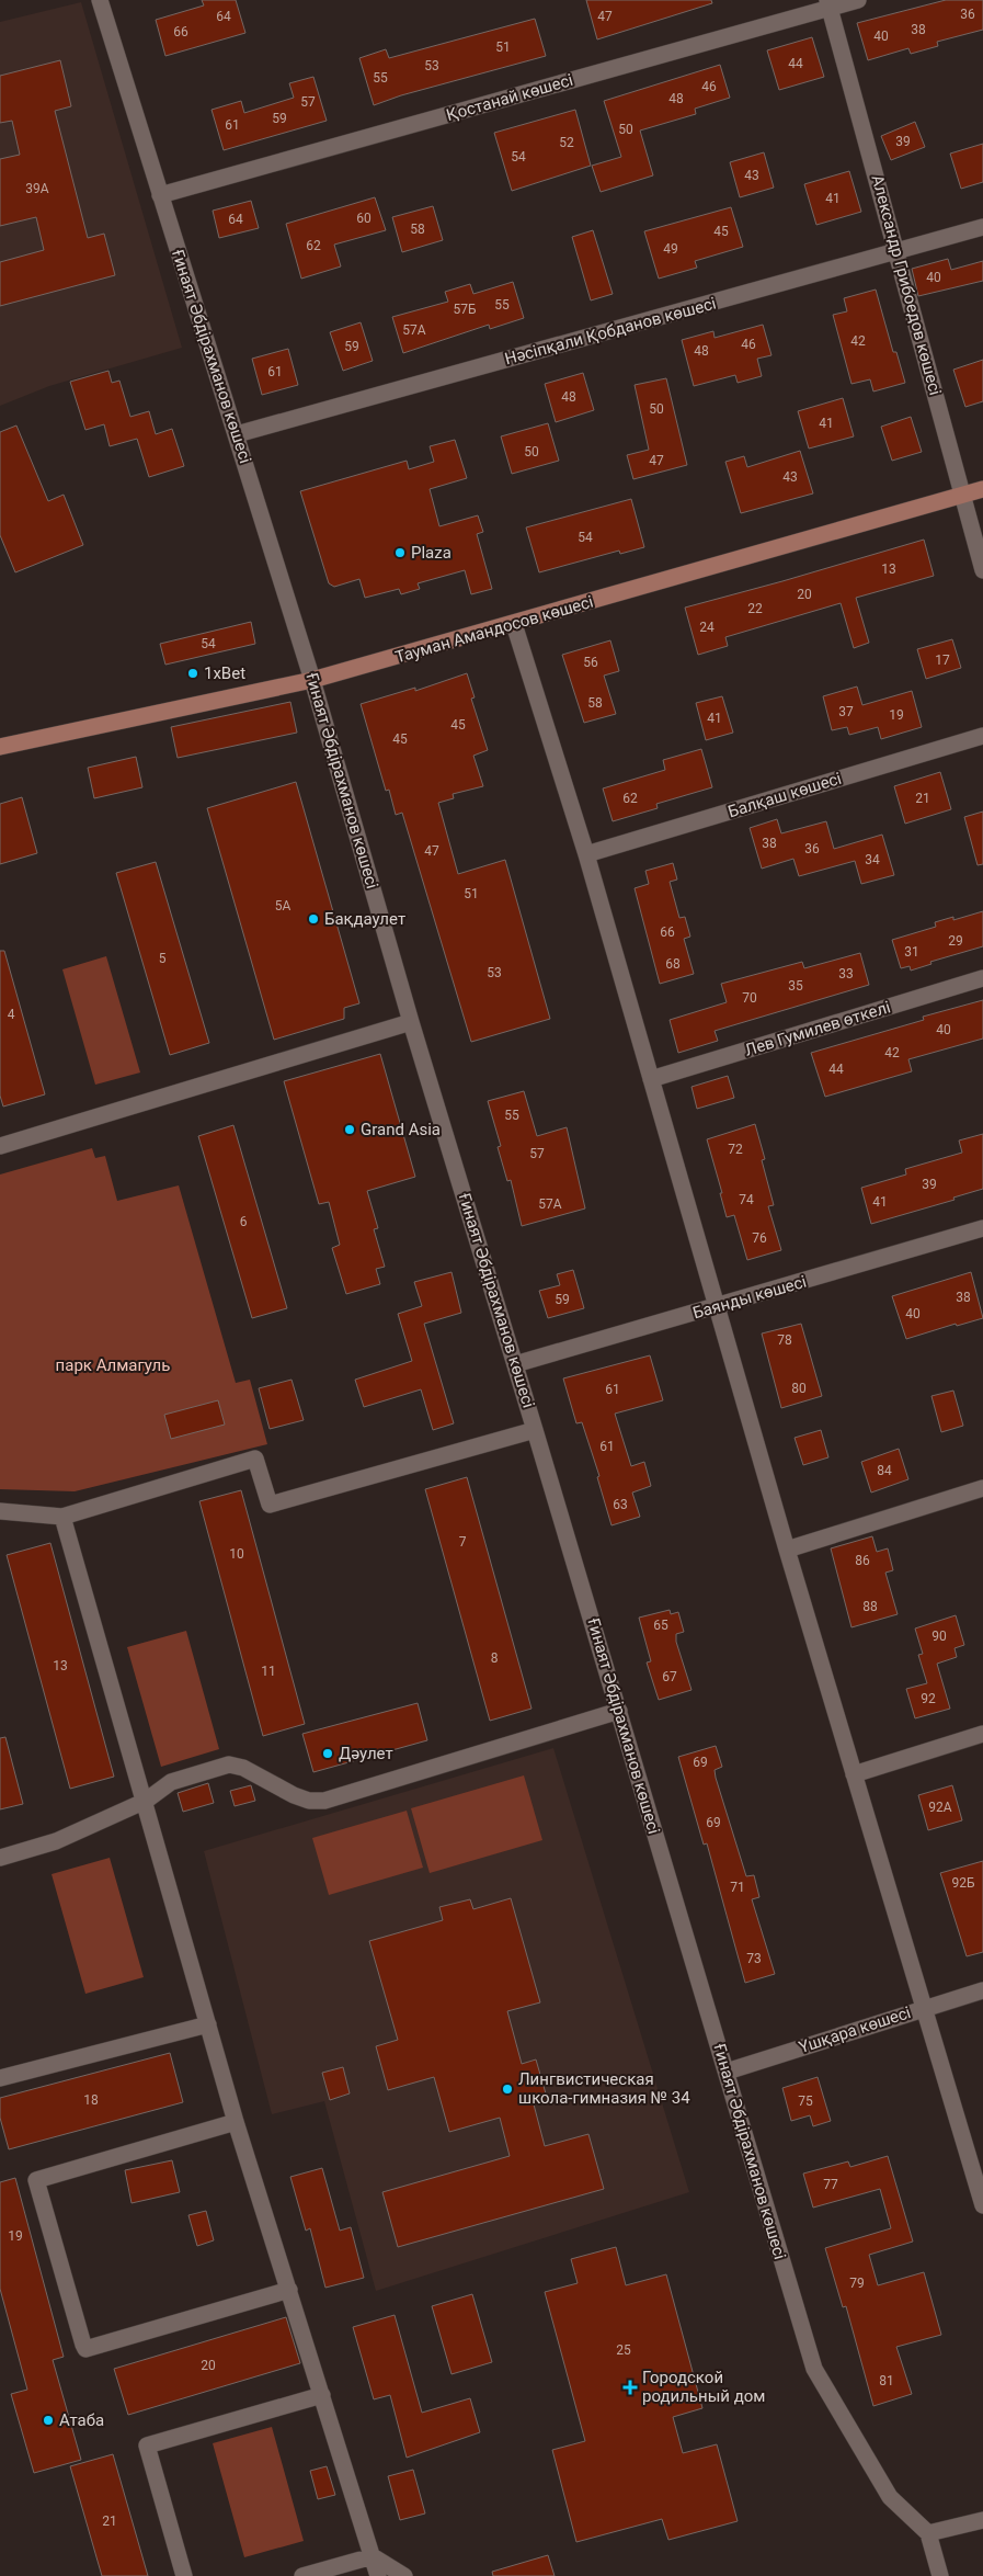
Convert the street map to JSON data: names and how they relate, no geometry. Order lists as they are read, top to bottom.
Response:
{
  "streets": {
    "main road": ["Тауман Амандосов көшесі"],
    "street": [
      "Қостанай көшесі",
      "Александр Грибоедов көшесі",
      "Нәсіпқали Қобданов көшесі",
      "Ғинаят Әбдірахманов көшесі",
      "Балқаш көшесі",
      "Лев Гумилев өткелі",
      "Баянды көшесі",
      "Үшқара көшесі"
    ]
  },
  "crossings": [
    ["Қостанай көшесі", "Александр Грибоедов көшесі"],
    ["Қостанай көшесі", "Ғинаят Әбдірахманов көшесі"],
    ["Александр Грибоедов көшесі", "Нәсіпқали Қобданов көшесі"],
    ["Александр Грибоедов көшесі", "Тауман Амандосов көшесі"],
    ["Нәсіпқали Қобданов көшесі", "Ғинаят Әбдірахманов көшесі"],
    ["Ғинаят Әбдірахманов көшесі", "Тауман Амандосов көшесі"],
    ["Ғинаят Әбдірахманов көшесі", "Баянды көшесі"],
    ["Ғинаят Әбдірахманов көшесі", "Үшқара көшесі"]
  ],
  "parks": ["парк Алмагуль"],
  "places": {
    "other": [
      "Plaza",
      "1xBet",
      "Бақдаулет",
      "Grand Asia",
      "Дәулет",
      "Лингвистическая школа-гимназия № 34",
      "Атаба"
    ],
    "health": ["Городской родильный дом"]
  },
  "house_numbers": [
    "36",
    "64",
    "47",
    "38",
    "66",
    "40",
    "51",
    "44",
    "53",
    "55",
    "46",
    "48",
    "57",
    "59",
    "61",
    "50",
    "39",
    "52",
    "54",
    "43",
    "39А",
    "41",
    "60",
    "64",
    "58",
    "45",
    "62",
    "49",
    "40",
    "55",
    "57Б",
    "57А",
    "42",
    "46",
    "59",
    "48",
    "61",
    "48",
    "50",
    "41",
    "50",
    "47",
    "43",
    "54",
    "13",
    "20",
    "22",
    "24",
    "54",
    "17",
    "56",
    "58",
    "37",
    "19",
    "41",
    "45",
    "45",
    "62",
    "21",
    "38",
    "36",
    "47",
    "34",
    "51",
    "5А",
    "66",
    "29",
    "31",
    "5",
    "68",
    "53",
    "33",
    "35",
    "70",
    "4",
    "40",
    "42",
    "44",
    "55",
    "72",
    "57",
    "39",
    "74",
    "41",
    "57А",
    "6",
    "76",
    "38",
    "59",
    "40",
    "78",
    "80",
    "61",
    "61",
    "84",
    "63",
    "7",
    "10",
    "86",
    "88",
    "65",
    "90",
    "8",
    "13",
    "11",
    "67",
    "92",
    "69",
    "92А",
    "69",
    "92Б",
    "71",
    "73",
    "18",
    "75",
    "77",
    "19",
    "79",
    "25",
    "20",
    "81",
    "21"
  ]
}
